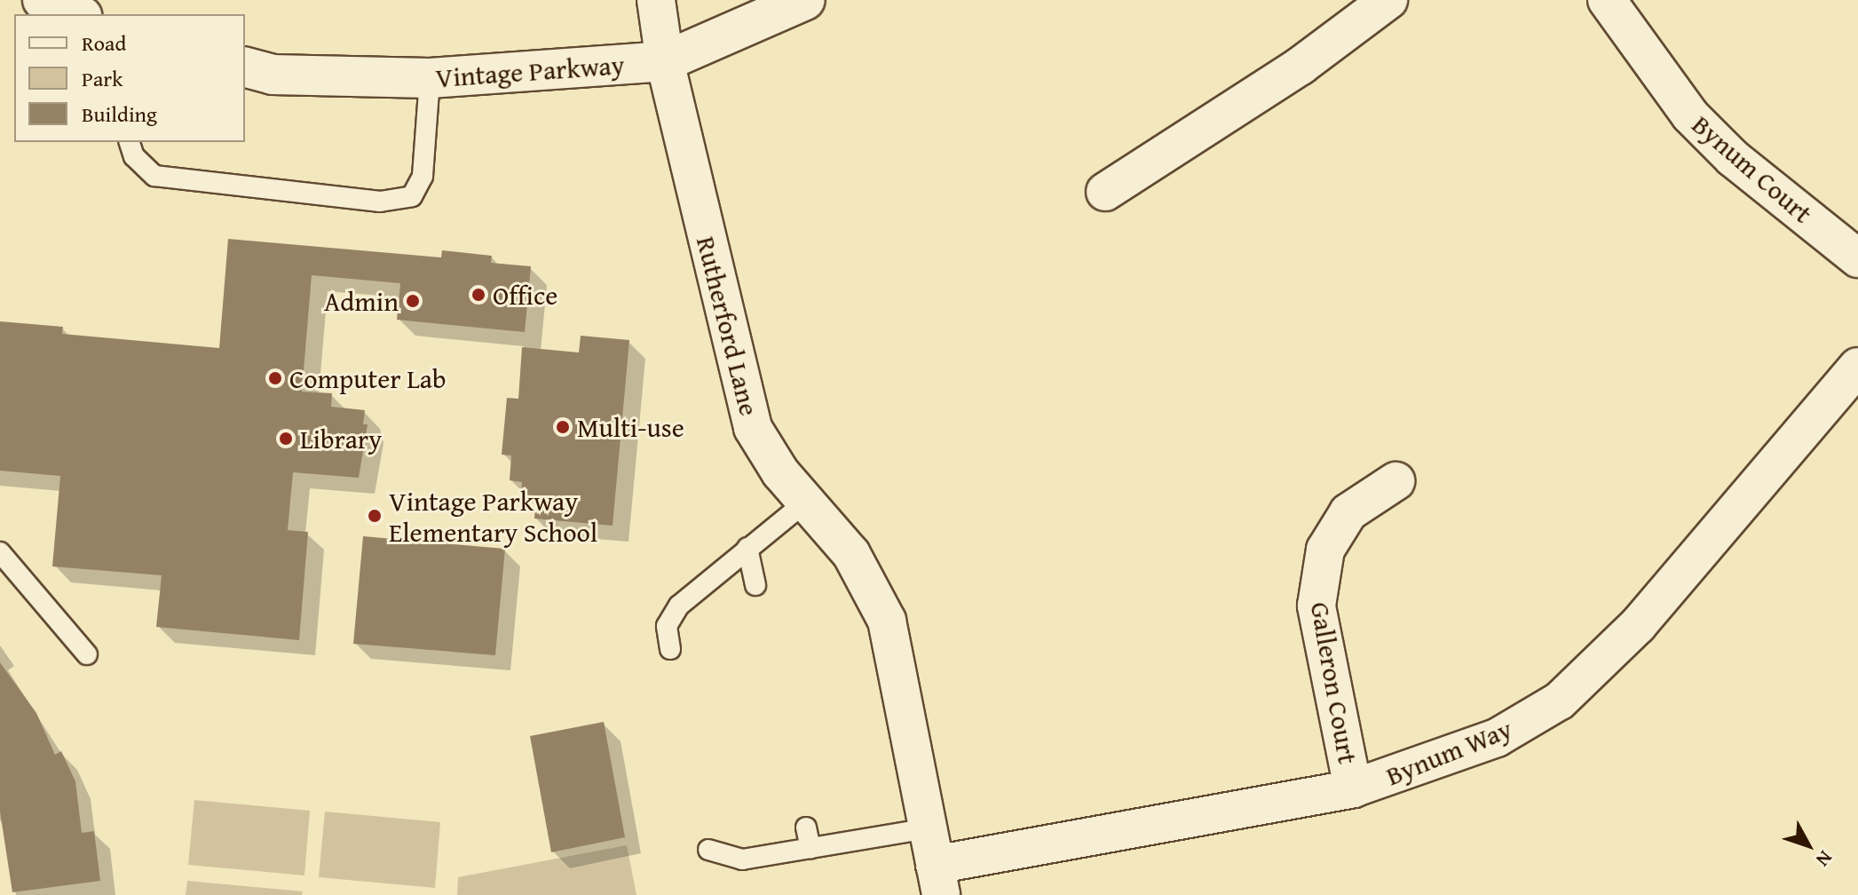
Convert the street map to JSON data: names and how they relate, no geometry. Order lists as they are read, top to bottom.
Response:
{
  "streets": {
    "street": [
      "Vintage Parkway",
      "Bynum Court",
      "Rutherford Lane",
      "Galleron Court",
      "Bynum Way"
    ]
  },
  "crossings": [
    ["Vintage Parkway", "Rutherford Lane"],
    ["Rutherford Lane", "Bynum Way"],
    ["Galleron Court", "Bynum Way"]
  ],
  "places": [
    "Office",
    "Admin",
    "Computer Lab",
    "Multi-use",
    "Library",
    "Vintage Parkway Elementary School"
  ],
  "legend": ["Road", "Park", "Building"],
  "north": "bottom right"
}
